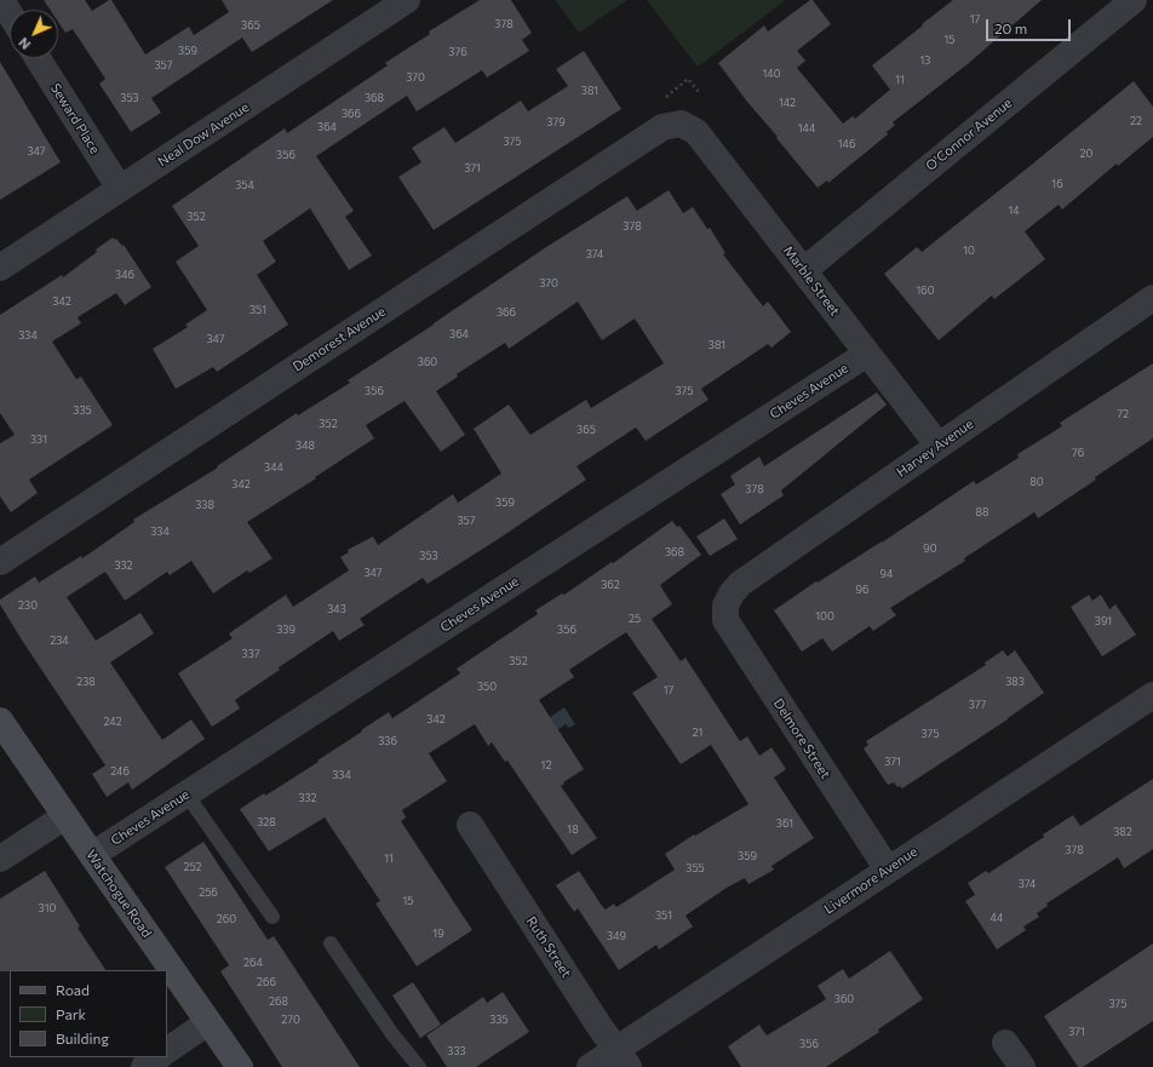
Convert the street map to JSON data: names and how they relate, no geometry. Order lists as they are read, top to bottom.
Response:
{
  "streets": {
    "street": [
      "Seward Place",
      "Neal Dow Avenue",
      "O'Connor Avenue",
      "Marble Street",
      "Demorest Avenue",
      "Cheves Avenue",
      "Harvey Avenue",
      "Delmore Street",
      "Livermore Avenue",
      "Watchogue Road",
      "Ruth Street"
    ]
  },
  "crossings": [
    ["Seward Place", "Neal Dow Avenue"],
    ["O'Connor Avenue", "Marble Street"],
    ["Marble Street", "Demorest Avenue"],
    ["Marble Street", "Cheves Avenue"],
    ["Marble Street", "Harvey Avenue"],
    ["Cheves Avenue", "Watchogue Road"],
    ["Harvey Avenue", "Delmore Street"],
    ["Delmore Street", "Livermore Avenue"],
    ["Livermore Avenue", "Ruth Street"]
  ],
  "house_numbers": [
    "17",
    "378",
    "365",
    "15",
    "359",
    "376",
    "13",
    "357",
    "140",
    "370",
    "11",
    "381",
    "353",
    "368",
    "142",
    "366",
    "22",
    "379",
    "364",
    "144",
    "375",
    "146",
    "347",
    "20",
    "356",
    "371",
    "16",
    "354",
    "14",
    "352",
    "378",
    "10",
    "374",
    "346",
    "370",
    "160",
    "342",
    "351",
    "366",
    "364",
    "334",
    "347",
    "381",
    "360",
    "356",
    "375",
    "335",
    "72",
    "352",
    "365",
    "331",
    "348",
    "76",
    "344",
    "80",
    "342",
    "378",
    "359",
    "338",
    "88",
    "357",
    "334",
    "90",
    "368",
    "353",
    "332",
    "347",
    "94",
    "362",
    "96",
    "230",
    "343",
    "100",
    "25",
    "391",
    "339",
    "356",
    "234",
    "337",
    "352",
    "238",
    "383",
    "350",
    "17",
    "377",
    "342",
    "242",
    "21",
    "375",
    "336",
    "371",
    "12",
    "246",
    "334",
    "332",
    "328",
    "361",
    "18",
    "382",
    "378",
    "359",
    "11",
    "252",
    "355",
    "374",
    "256",
    "15",
    "310",
    "351",
    "44",
    "260",
    "19",
    "349",
    "264",
    "266",
    "360",
    "268",
    "375",
    "270",
    "335",
    "371",
    "356",
    "333"
  ],
  "legend": ["Road", "Park", "Building"],
  "scale_bar": "20 m",
  "north": "bottom left"
}
